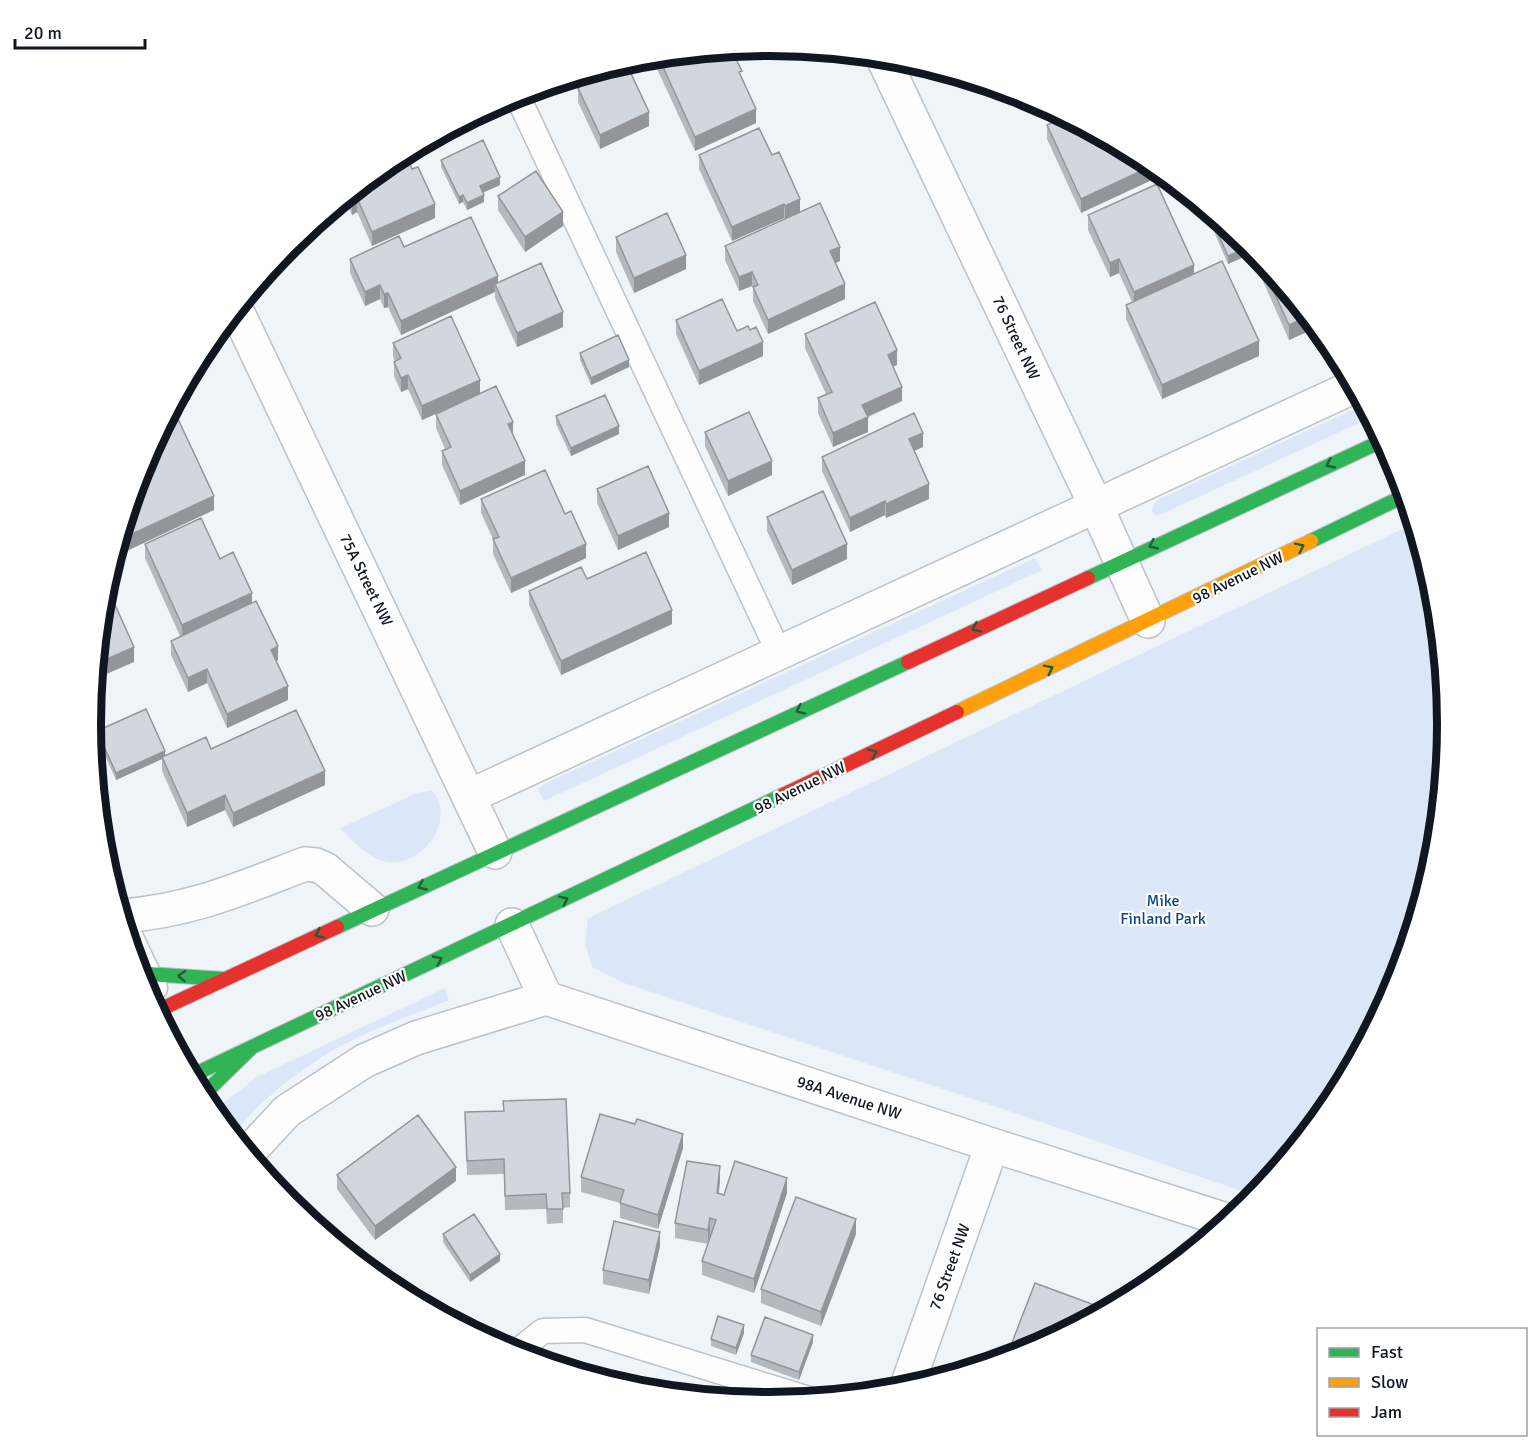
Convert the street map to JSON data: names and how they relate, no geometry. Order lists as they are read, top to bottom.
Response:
{
  "streets": {
    "main road": ["98 Avenue NW"],
    "street": ["76 Street NW", "75A Street NW", "98A Avenue NW"]
  },
  "crossings": [
    ["76 Street NW", "98 Avenue NW"],
    ["76 Street NW", "98A Avenue NW"]
  ],
  "parks": ["Mike Finland Park"],
  "legend": ["Fast", "Slow", "Jam"],
  "scale_bar": "20 m"
}
